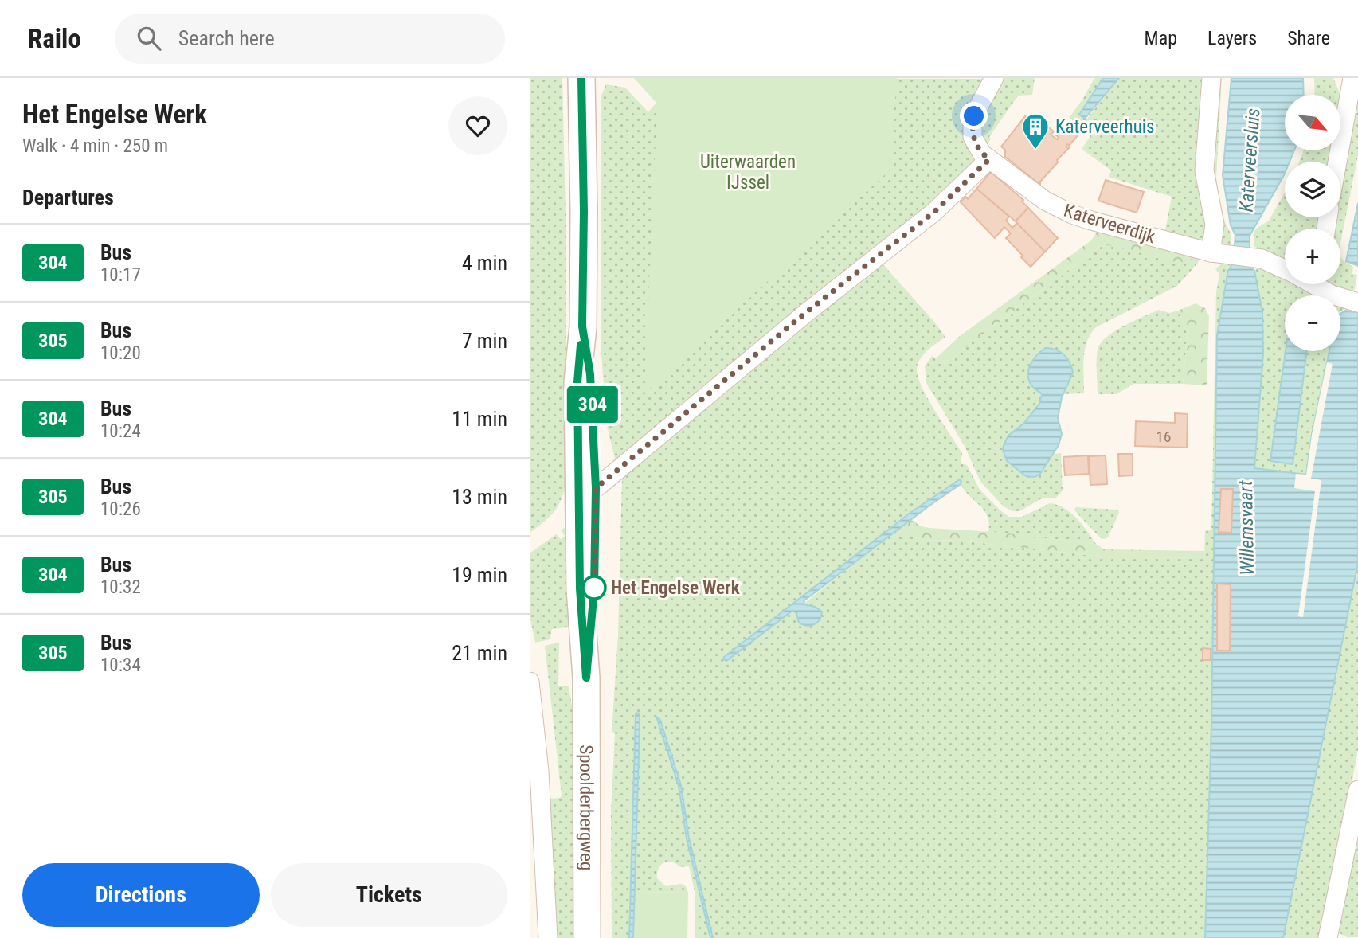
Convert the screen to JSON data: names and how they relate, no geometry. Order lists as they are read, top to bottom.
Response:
{
  "streets": {
    "main road": ["Spoolderbergweg"],
    "street": ["Katerveerdijk"]
  },
  "water": ["Katerveersluis", "Willemsvaart"],
  "parks": ["Uiterwaarden IJssel"],
  "places": {
    "building": ["Katerveerhuis"],
    "other": ["Het Engelse Werk"]
  },
  "lines": ["bus line 304"],
  "house_numbers": ["16"],
  "north": "bottom right",
  "page": {
    "header": "Railo",
    "search": "Search here",
    "nav": ["Map", "Layers", "Share"],
    "heading": [
      ["Het Engelse Werk", "Walk · 4 min · 250 m"],
      "Departures"
    ],
    "on_map": "304",
    "map_buttons": ["+", "−"],
    "list": [
      {
        "mark": "304",
        "name": "Bus",
        "note": "10:17",
        "value": "4 min"
      },
      {
        "mark": "305",
        "name": "Bus",
        "note": "10:20",
        "value": "7 min"
      },
      {
        "mark": "304",
        "name": "Bus",
        "note": "10:24",
        "value": "11 min"
      },
      {
        "mark": "305",
        "name": "Bus",
        "note": "10:26",
        "value": "13 min"
      },
      {
        "mark": "304",
        "name": "Bus",
        "note": "10:32",
        "value": "19 min"
      },
      {
        "mark": "305",
        "name": "Bus",
        "note": "10:34",
        "value": "21 min"
      }
    ],
    "buttons": ["Directions", "Tickets"]
  }
}
